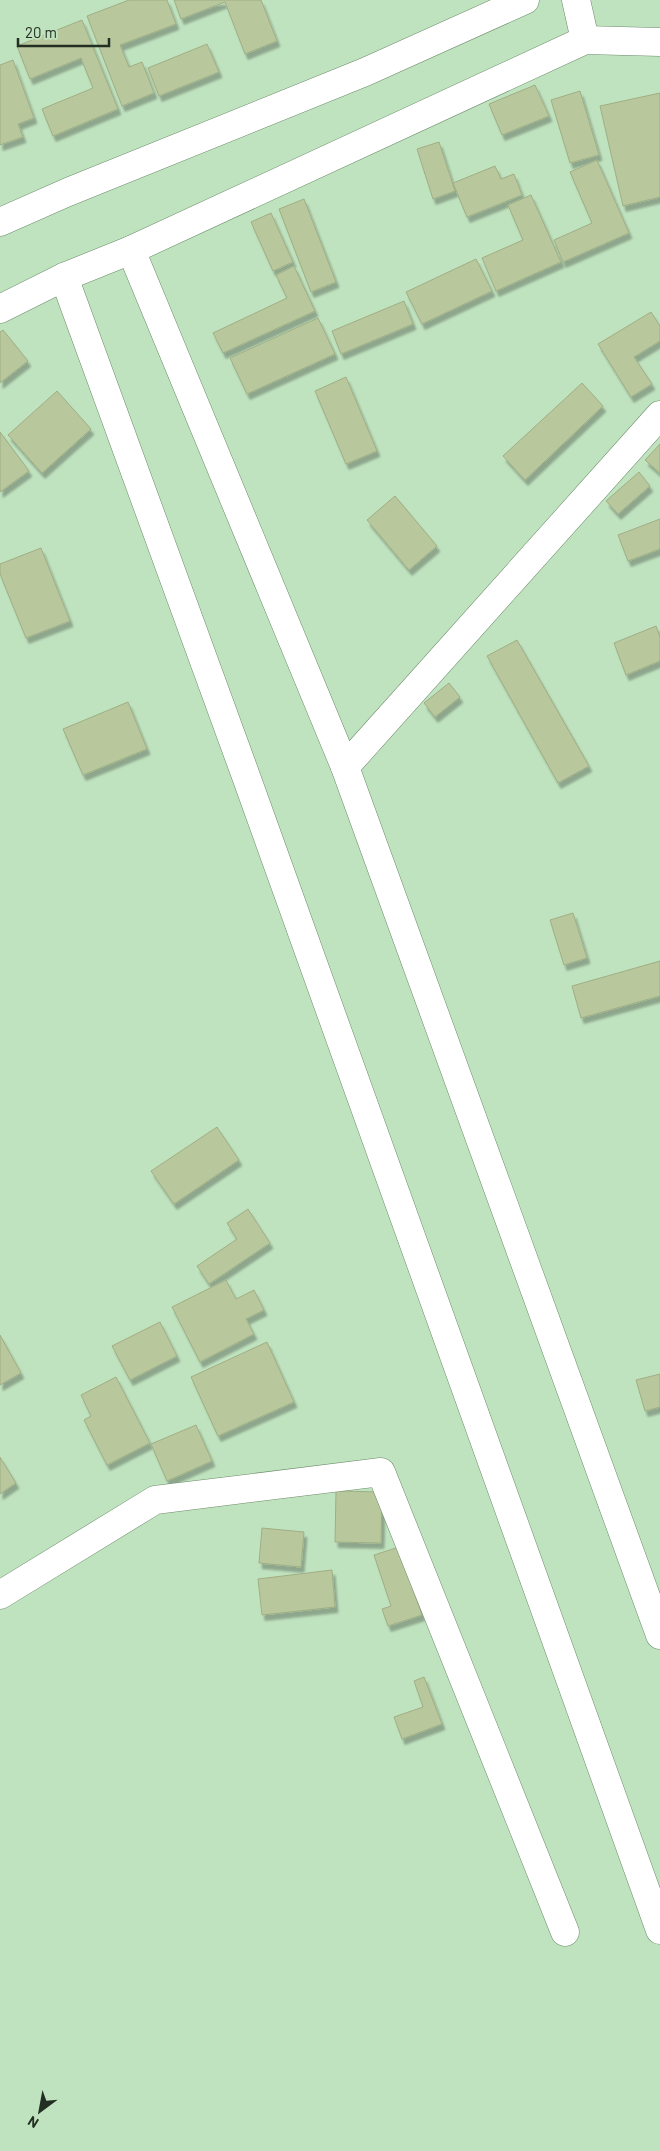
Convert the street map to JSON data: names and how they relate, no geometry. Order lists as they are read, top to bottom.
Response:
{
  "scale_bar": "20 m",
  "north": "bottom left"
}
